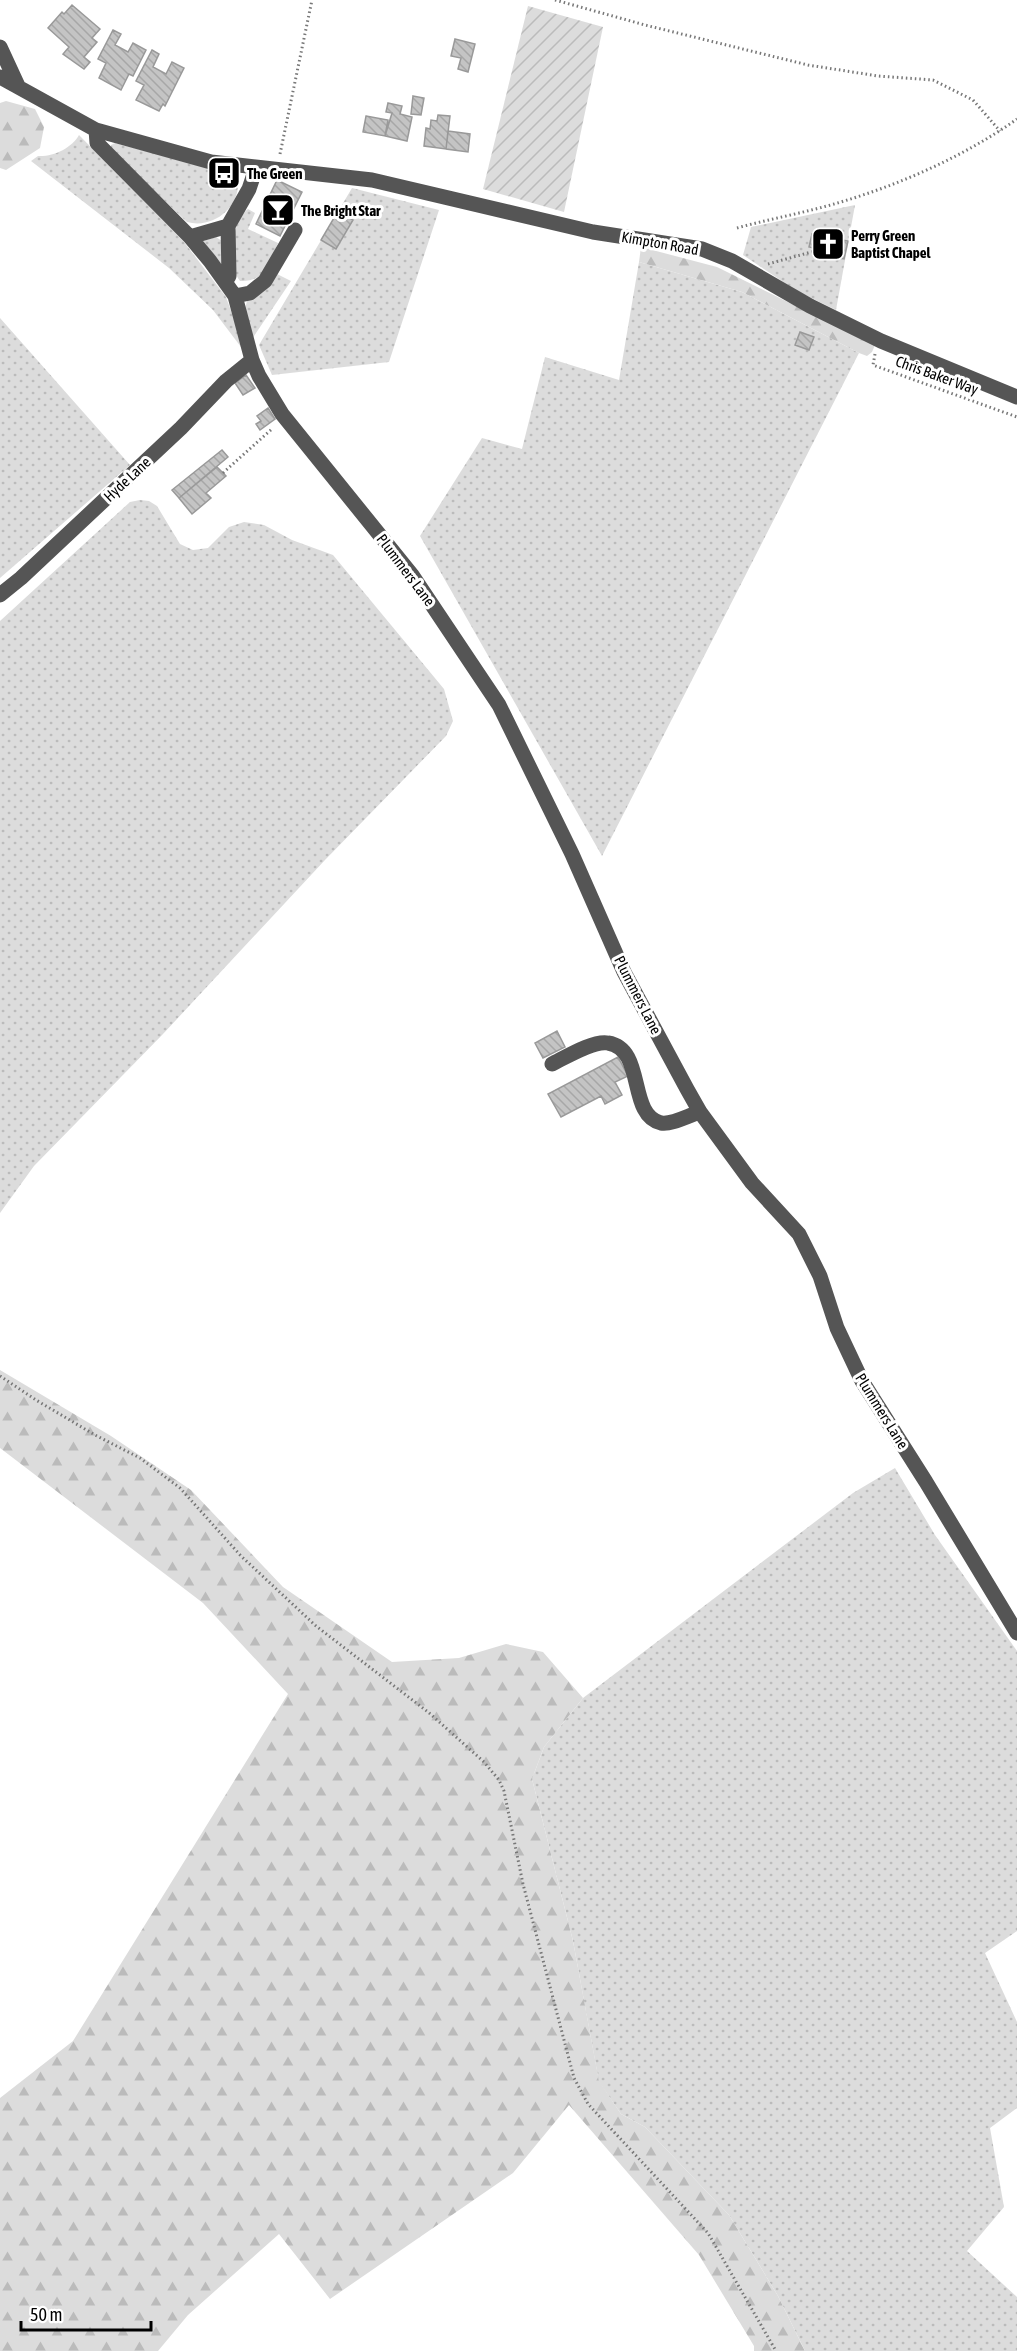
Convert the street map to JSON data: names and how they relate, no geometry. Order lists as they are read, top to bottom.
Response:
{
  "streets": {
    "street": ["Kimpton Road", "Hyde Lane", "Plummers Lane"],
    "path": ["Chris Baker Way"]
  },
  "crossings": [
    ["Kimpton Road", "Chris Baker Way"],
    ["Hyde Lane", "Plummers Lane"]
  ],
  "places": {
    "bus stop": ["The Green"],
    "bar": ["The Bright Star"],
    "church": ["Perry Green Baptist Chapel"]
  },
  "scale_bar": "50 m"
}
